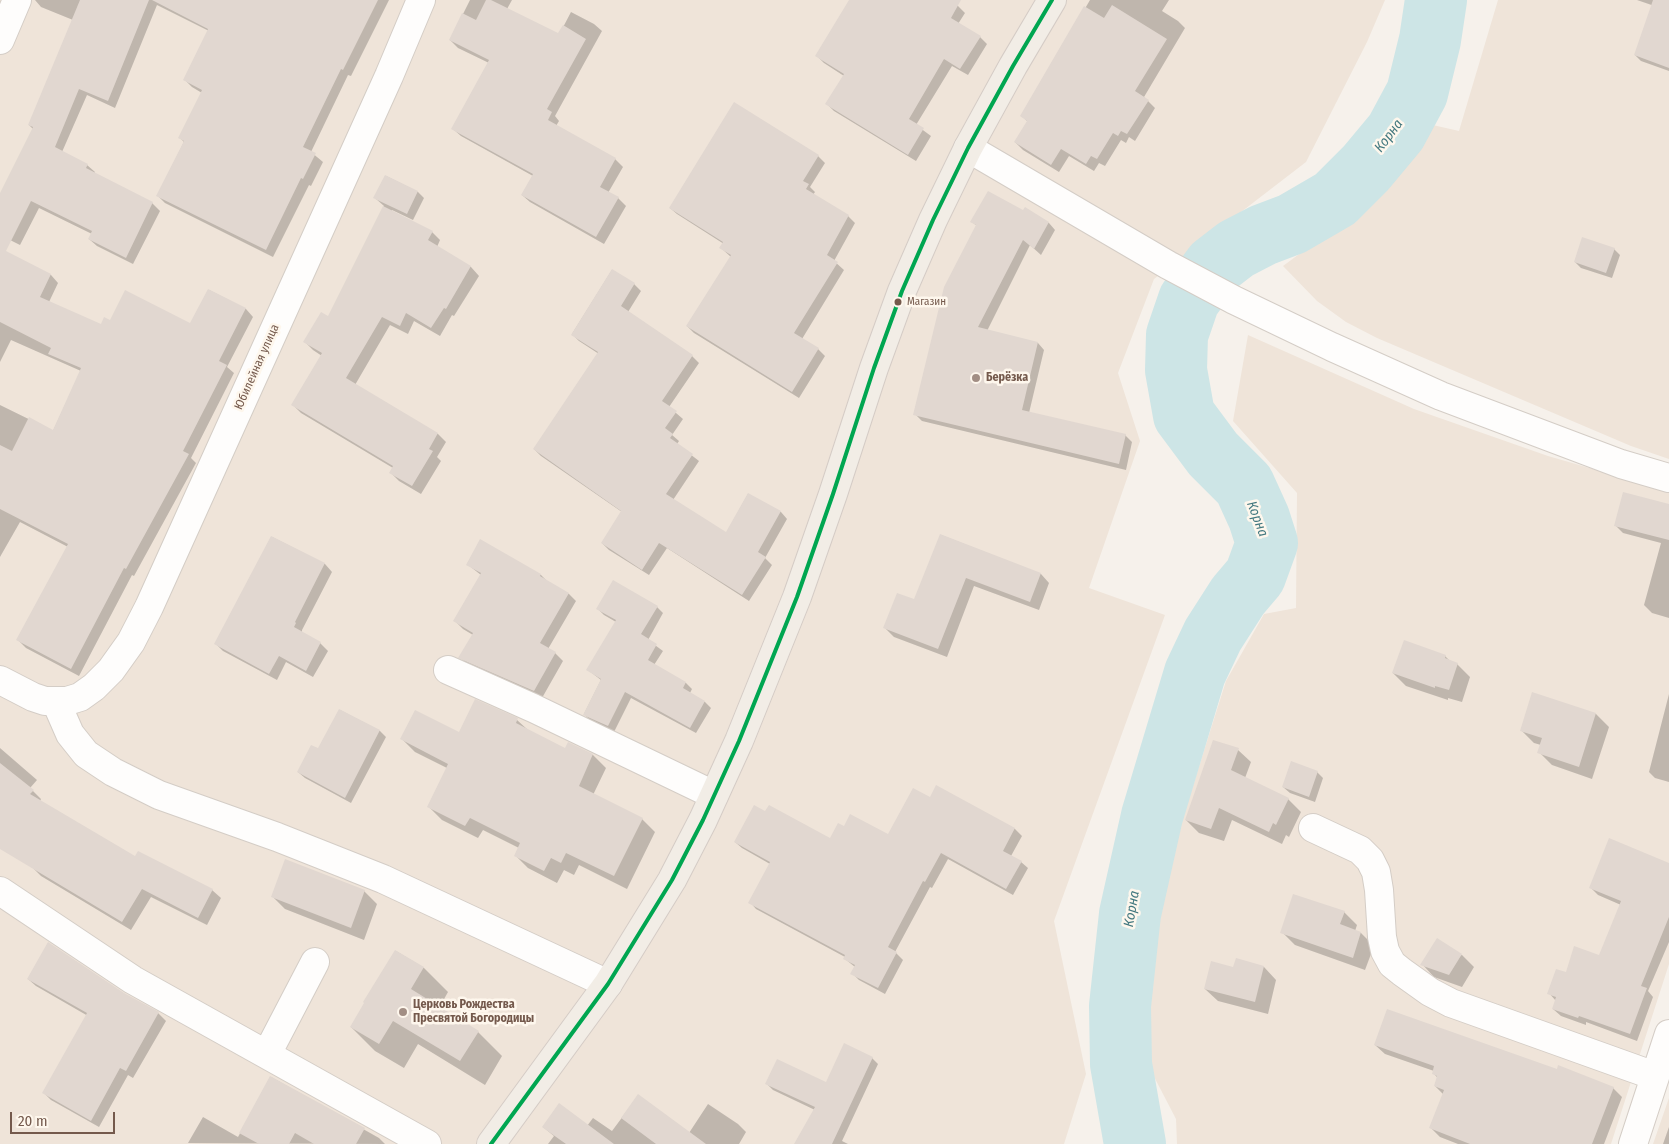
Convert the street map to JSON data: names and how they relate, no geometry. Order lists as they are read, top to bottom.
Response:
{
  "streets": {
    "street": ["Юбилейная улица"]
  },
  "water": ["Корна"],
  "places": ["Магазин", "Берёзка", "Церковь Рождества Пресвятой Богородицы"],
  "scale_bar": "20 m"
}
